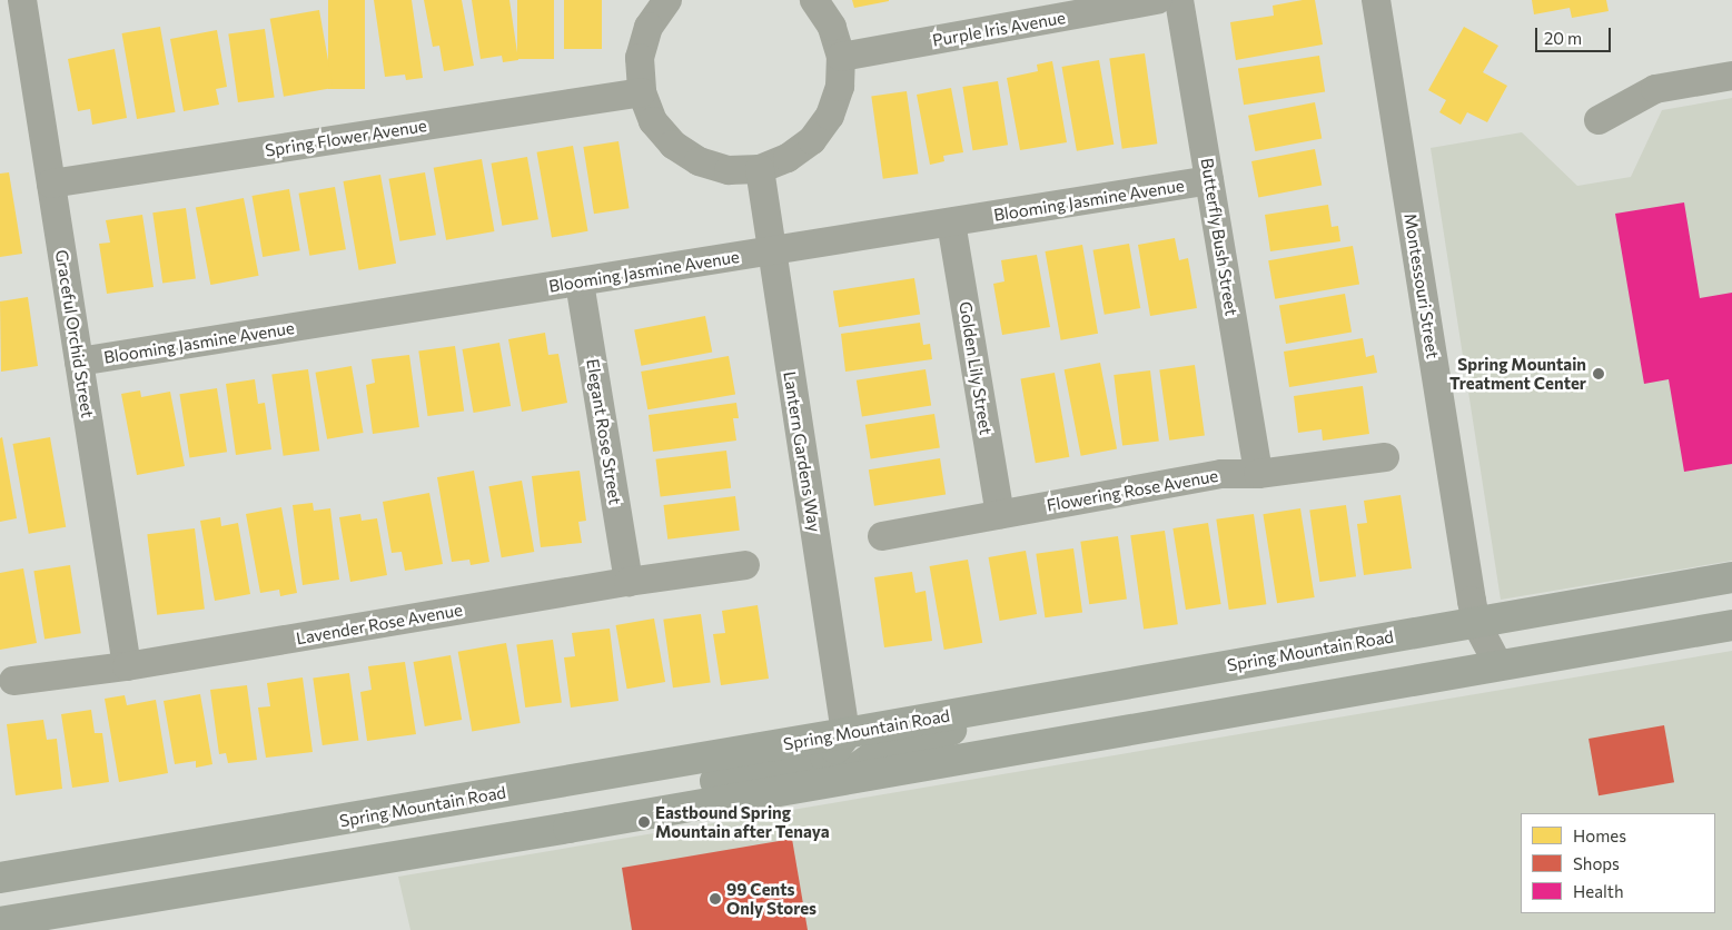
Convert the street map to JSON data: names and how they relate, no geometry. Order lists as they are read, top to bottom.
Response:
{
  "streets": {
    "main road": ["Spring Mountain Road"],
    "street": [
      "Purple Iris Avenue",
      "Spring Flower Avenue",
      "Blooming Jasmine Avenue",
      "Butterfly Bush Street",
      "Montessouri Street",
      "Graceful Orchid Street",
      "Golden Lily Street",
      "Elegant Rose Street",
      "Lantern Gardens Way",
      "Flowering Rose Avenue",
      "Lavender Rose Avenue"
    ]
  },
  "crossings": [
    ["Spring Flower Avenue", "Graceful Orchid Street"],
    ["Blooming Jasmine Avenue", "Butterfly Bush Street"],
    ["Blooming Jasmine Avenue", "Graceful Orchid Street"],
    ["Blooming Jasmine Avenue", "Golden Lily Street"],
    ["Blooming Jasmine Avenue", "Elegant Rose Street"],
    ["Blooming Jasmine Avenue", "Lantern Gardens Way"],
    ["Butterfly Bush Street", "Flowering Rose Avenue"],
    ["Montessouri Street", "Spring Mountain Road"],
    ["Graceful Orchid Street", "Lavender Rose Avenue"],
    ["Golden Lily Street", "Flowering Rose Avenue"],
    ["Elegant Rose Street", "Lavender Rose Avenue"],
    ["Lantern Gardens Way", "Spring Mountain Road"]
  ],
  "places": ["Spring Mountain Treatment Center", "Eastbound Spring Mountain after Tenaya", "99 Cents Only Stores"],
  "legend": ["Homes", "Shops", "Health"],
  "scale_bar": "20 m"
}
